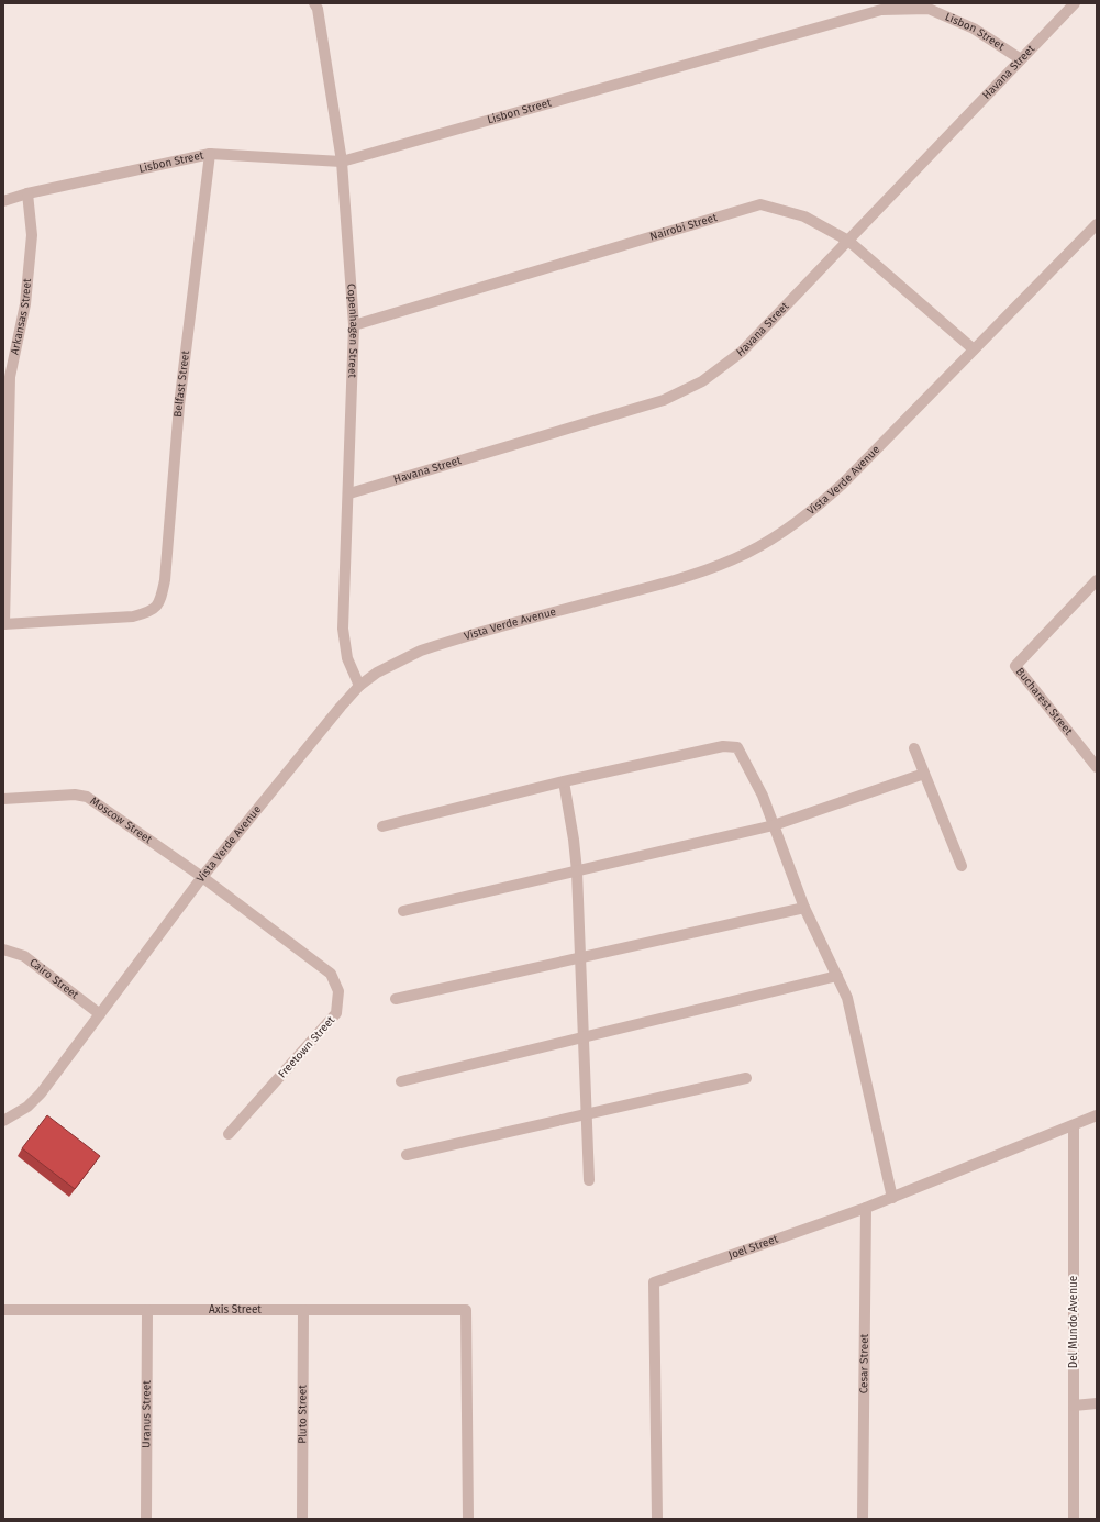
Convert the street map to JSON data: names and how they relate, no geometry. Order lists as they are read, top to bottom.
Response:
{
  "streets": {
    "street": [
      "Lisbon Street",
      "Havana Street",
      "Nairobi Street",
      "Arkansas Street",
      "Copenhagen Street",
      "Belfast Street",
      "Vista Verde Avenue",
      "Bucharest Street",
      "Moscow Street",
      "Cairo Street",
      "Freetown Street",
      "Joel Street",
      "Axis Street",
      "Del Mundo Avenue",
      "Cesar Street",
      "Uranus Street",
      "Pluto Street"
    ]
  },
  "crossings": [
    ["Lisbon Street", "Havana Street"],
    ["Lisbon Street", "Arkansas Street"],
    ["Lisbon Street", "Copenhagen Street"],
    ["Lisbon Street", "Belfast Street"],
    ["Havana Street", "Nairobi Street"],
    ["Havana Street", "Copenhagen Street"],
    ["Nairobi Street", "Copenhagen Street"],
    ["Nairobi Street", "Vista Verde Avenue"],
    ["Arkansas Street", "Belfast Street"],
    ["Copenhagen Street", "Vista Verde Avenue"],
    ["Vista Verde Avenue", "Moscow Street"],
    ["Vista Verde Avenue", "Cairo Street"],
    ["Vista Verde Avenue", "Freetown Street"],
    ["Moscow Street", "Freetown Street"],
    ["Joel Street", "Del Mundo Avenue"],
    ["Joel Street", "Cesar Street"],
    ["Axis Street", "Uranus Street"],
    ["Axis Street", "Pluto Street"]
  ]
}
